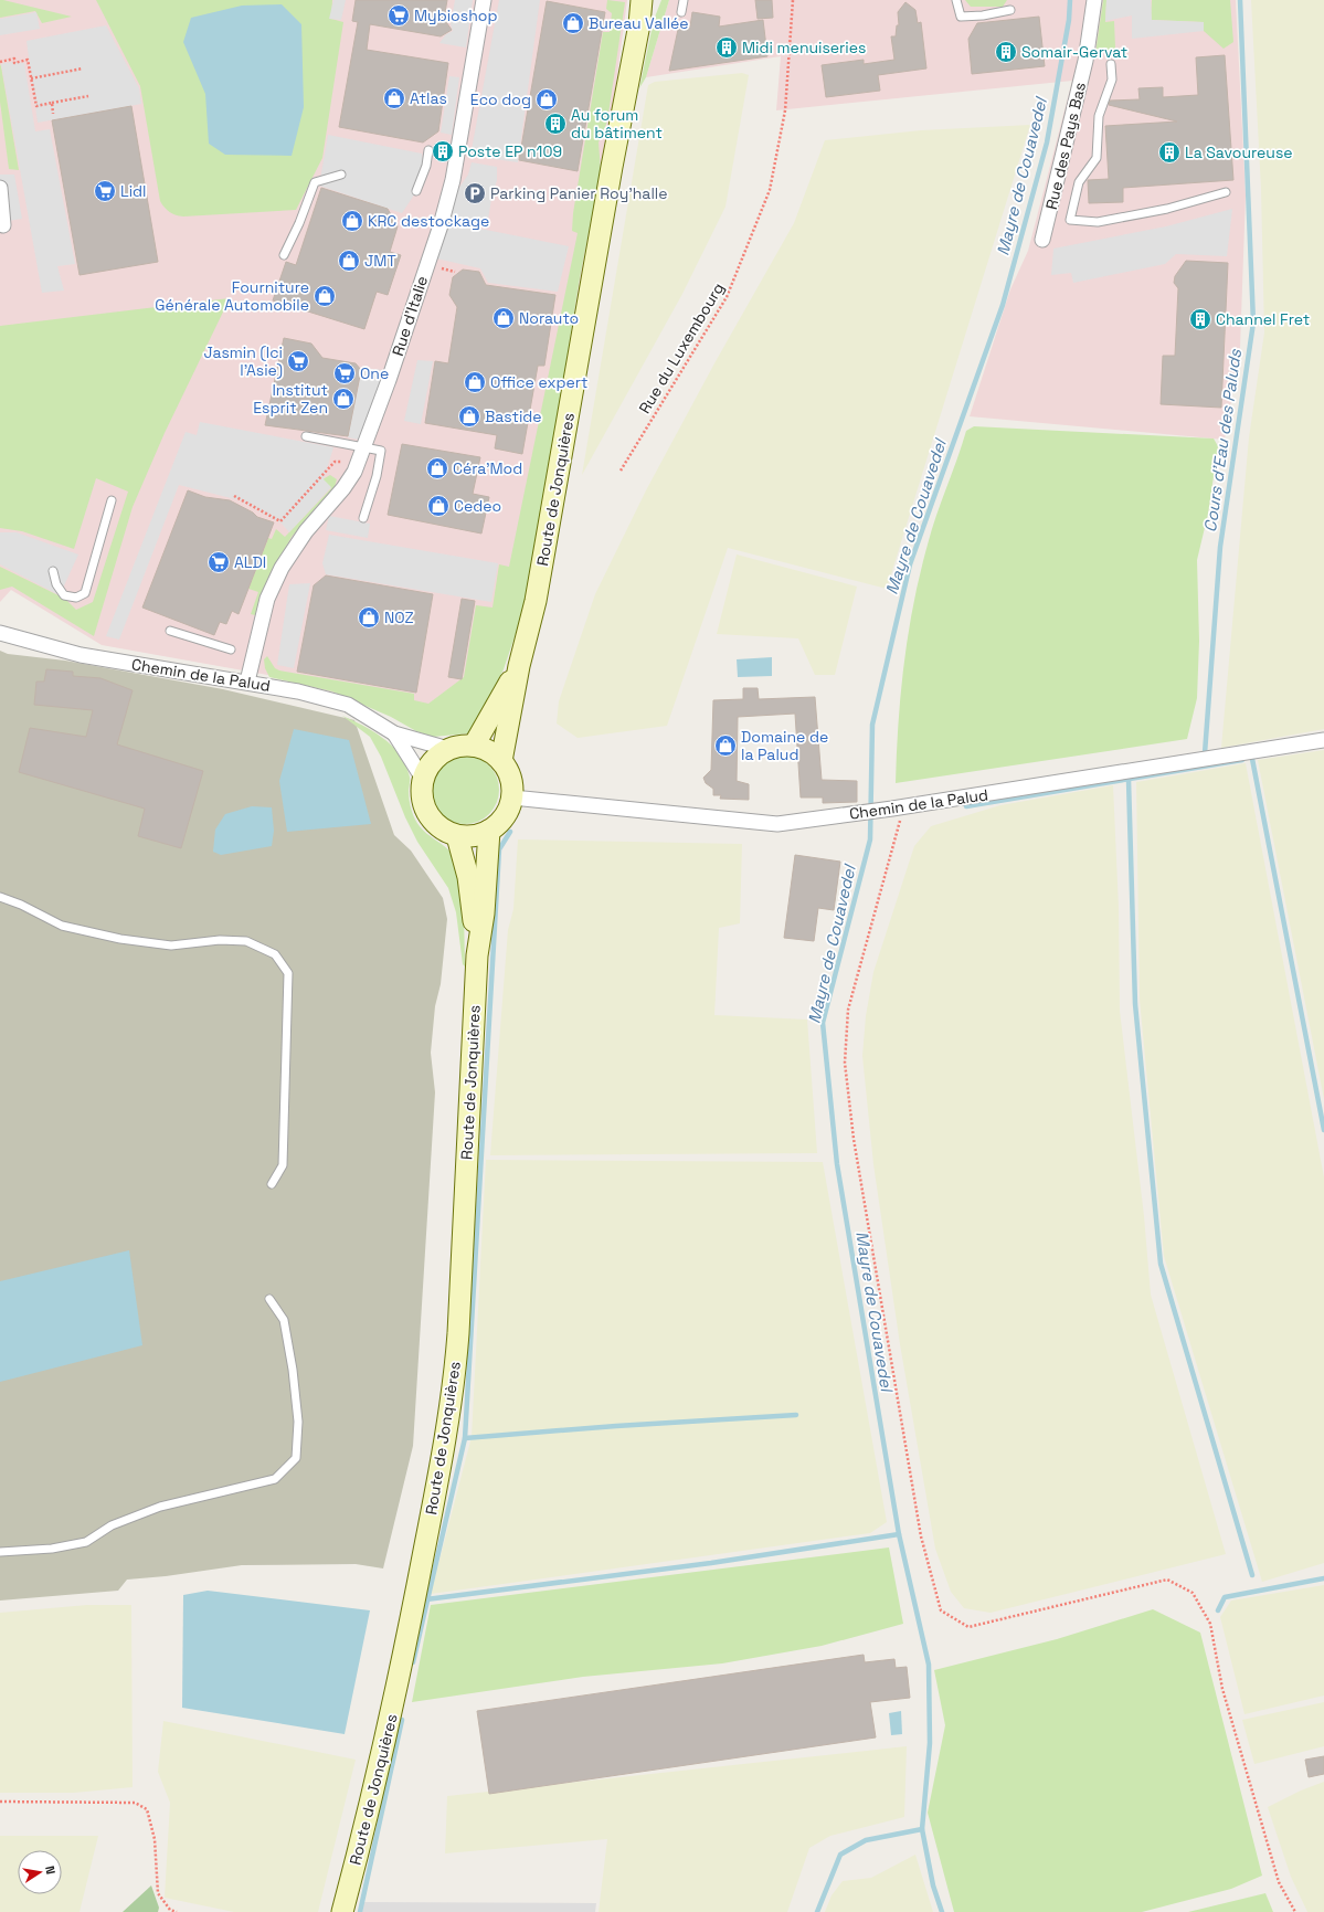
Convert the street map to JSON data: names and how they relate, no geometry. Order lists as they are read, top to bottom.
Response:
{
  "streets": {
    "main road": ["Route de Jonquières"],
    "street": ["Rue des Pays Bas", "Rue d'Italie", "Chemin de la Palud"],
    "path": ["Rue du Luxembourg"]
  },
  "crossings": [
    ["Rue d'Italie", "Chemin de la Palud"],
    ["Route de Jonquières", "Chemin de la Palud"]
  ],
  "water": ["Mayre de Couavedel", "Cours d'Eau des Paluds"],
  "places": {
    "supermarket": [
      "Mybioshop",
      "Lidl",
      "Jasmin (Ici l'Asie)",
      "One",
      "ALDI"
    ],
    "shop": [
      "Bureau Vallée",
      "Atlas",
      "Eco dog",
      "KRC destockage",
      "JMT",
      "Fourniture Générale Automobile",
      "Norauto",
      "Office expert",
      "Institut Esprit Zen",
      "Bastide",
      "Céra'Mod",
      "Cedeo",
      "NOZ",
      "Domaine de la Palud"
    ],
    "building": [
      "Midi menuiseries",
      "Somair-Gervat",
      "Au forum du bâtiment",
      "Poste EP n109",
      "La Savoureuse",
      "Channel Fret"
    ],
    "parking": ["Parking Panier Roy'halle"]
  },
  "north": "right"
}
